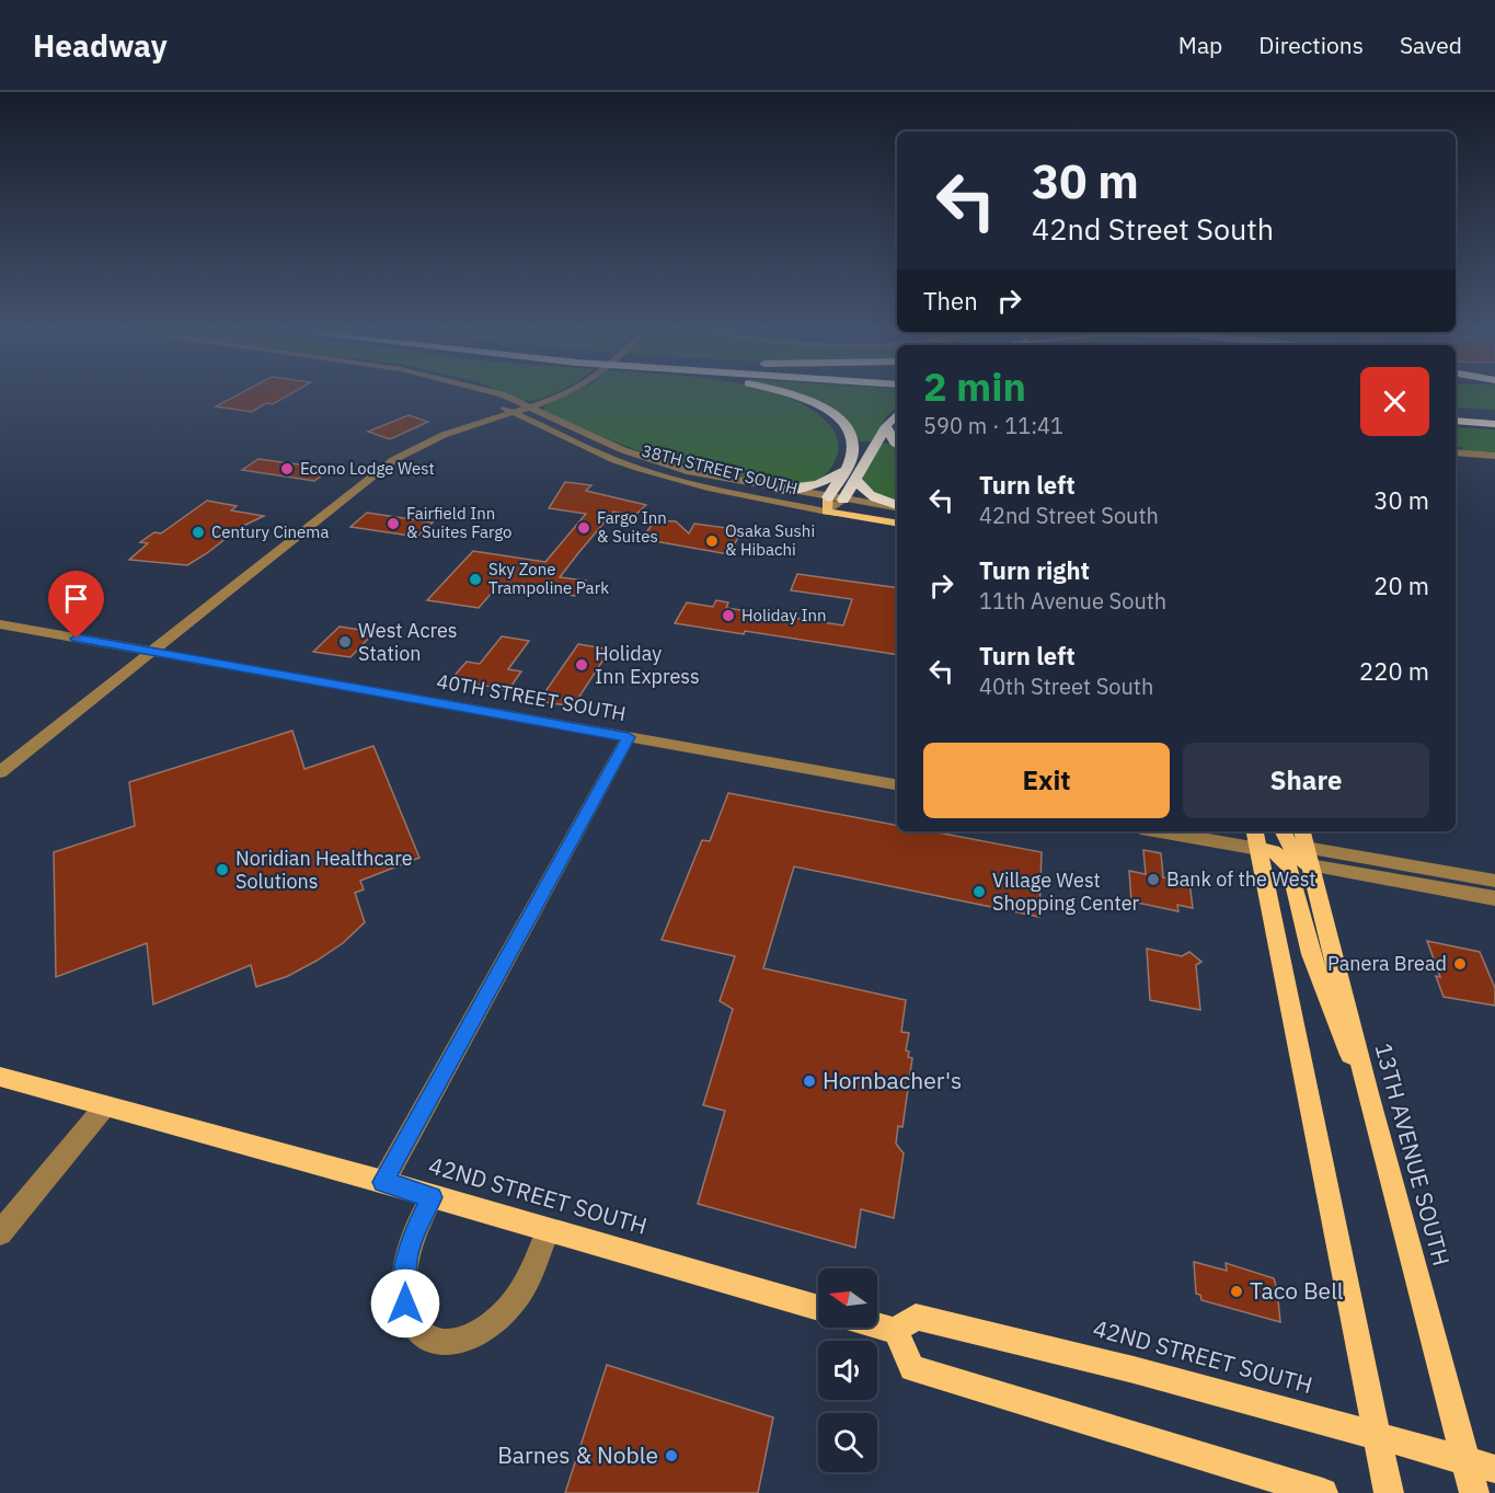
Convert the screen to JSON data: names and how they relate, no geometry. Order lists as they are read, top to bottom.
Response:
{
  "streets": {
    "main road": ["38TH STREET SOUTH", "13TH AVENUE SOUTH", "42ND STREET SOUTH"],
    "street": ["40TH STREET SOUTH"]
  },
  "crossings": [
    ["13TH AVENUE SOUTH", "42ND STREET SOUTH"]
  ],
  "places": [
    "Econo Lodge West",
    "Fairfield Inn & Suites Fargo",
    "Fargo Inn & Suites",
    "Century Cinema",
    "Osaka Sushi & Hibachi",
    "Sky Zone Trampoline Park",
    "Holiday Inn",
    "West Acres Station",
    "Holiday Inn Express",
    "Noridian Healthcare Solutions",
    "Bank of the West",
    "Village West Shopping Center",
    "Panera Bread",
    "Hornbacher's",
    "Taco Bell",
    "Barnes & Noble"
  ],
  "north": "left",
  "page": {
    "header": "Headway",
    "nav": ["Map", "Directions", "Saved"],
    "turn": ["30 m", "42nd Street South"],
    "then": "Then",
    "heading": ["2 min", "590 m · 11:41"],
    "list": [
      {
        "name": "Turn left",
        "note": "42nd Street South",
        "value": "30 m"
      },
      {
        "name": "Turn right",
        "note": "11th Avenue South",
        "value": "20 m"
      },
      {
        "name": "Turn left",
        "note": "40th Street South",
        "value": "220 m"
      }
    ],
    "buttons": ["Exit", "Share"]
  }
}
